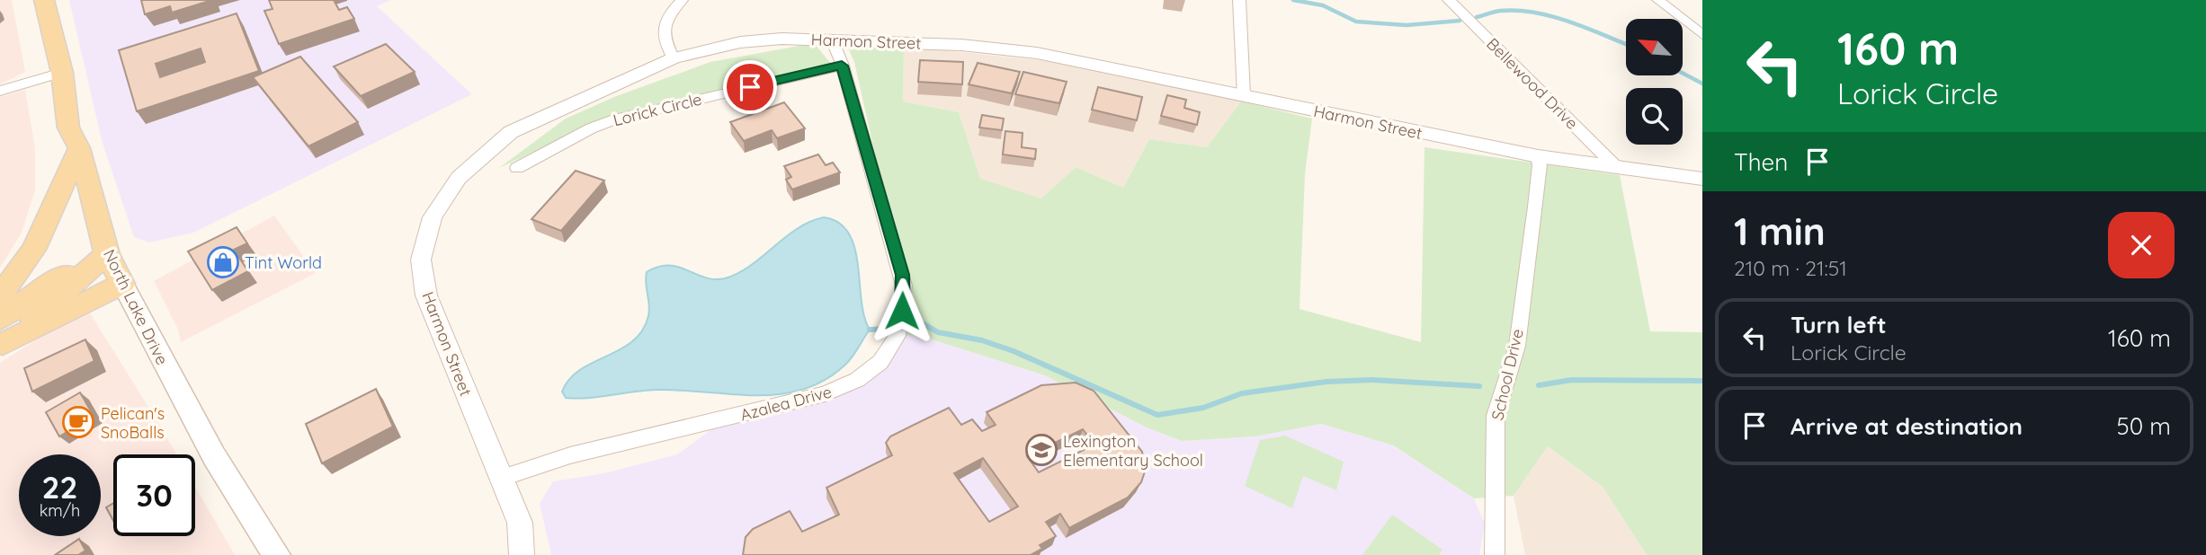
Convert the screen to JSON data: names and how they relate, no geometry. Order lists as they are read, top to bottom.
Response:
{
  "streets": {
    "main road": ["North Lake Drive"],
    "street": [
      "Harmon Street",
      "Bellewood Drive",
      "Lorick Circle",
      "School Drive",
      "Azalea Drive"
    ]
  },
  "crossings": [
    ["Harmon Street", "Bellewood Drive"],
    ["Harmon Street", "School Drive"],
    ["Harmon Street", "Azalea Drive"],
    ["Lorick Circle", "Azalea Drive"]
  ],
  "places": {
    "shop": ["Tint World"],
    "cafe": ["Pelican's SnoBalls"],
    "school or university": ["Lexington Elementary School"]
  },
  "north": "top left",
  "page": {
    "turn": ["160 m", "Lorick Circle"],
    "then": "Then",
    "heading": ["1 min", "210 m · 21:51"],
    "list": [
      {
        "name": "Turn left",
        "note": "Lorick Circle",
        "value": "160 m"
      },
      {
        "name": "Arrive at destination",
        "value": "50 m"
      }
    ],
    "speed": "22 km/h",
    "limit": "30"
  }
}
